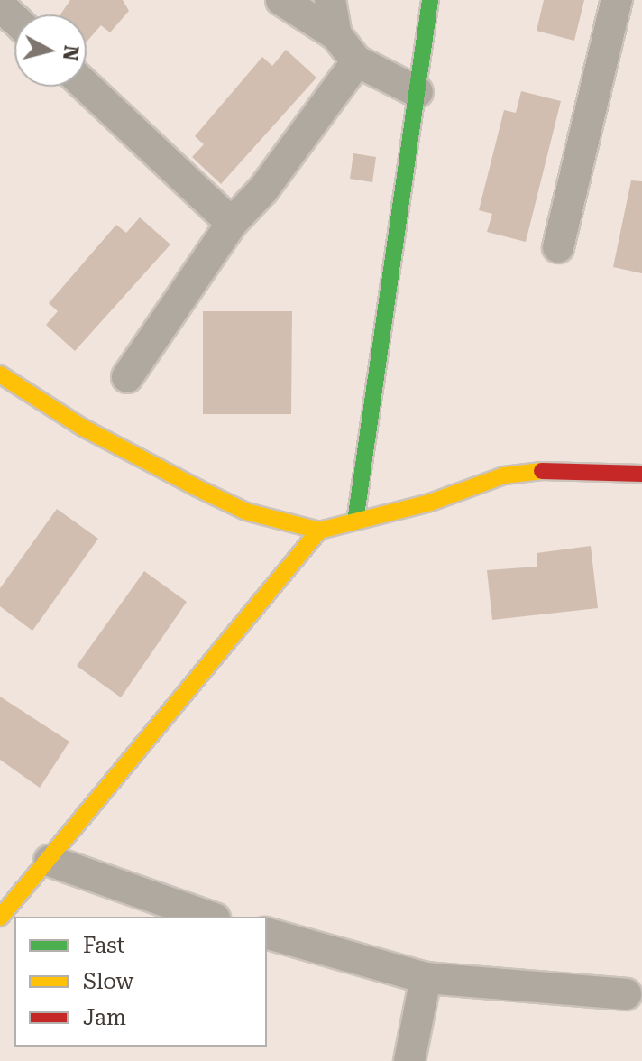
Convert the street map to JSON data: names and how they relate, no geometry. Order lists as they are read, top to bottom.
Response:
{
  "legend": ["Fast", "Slow", "Jam"],
  "north": "right"
}
